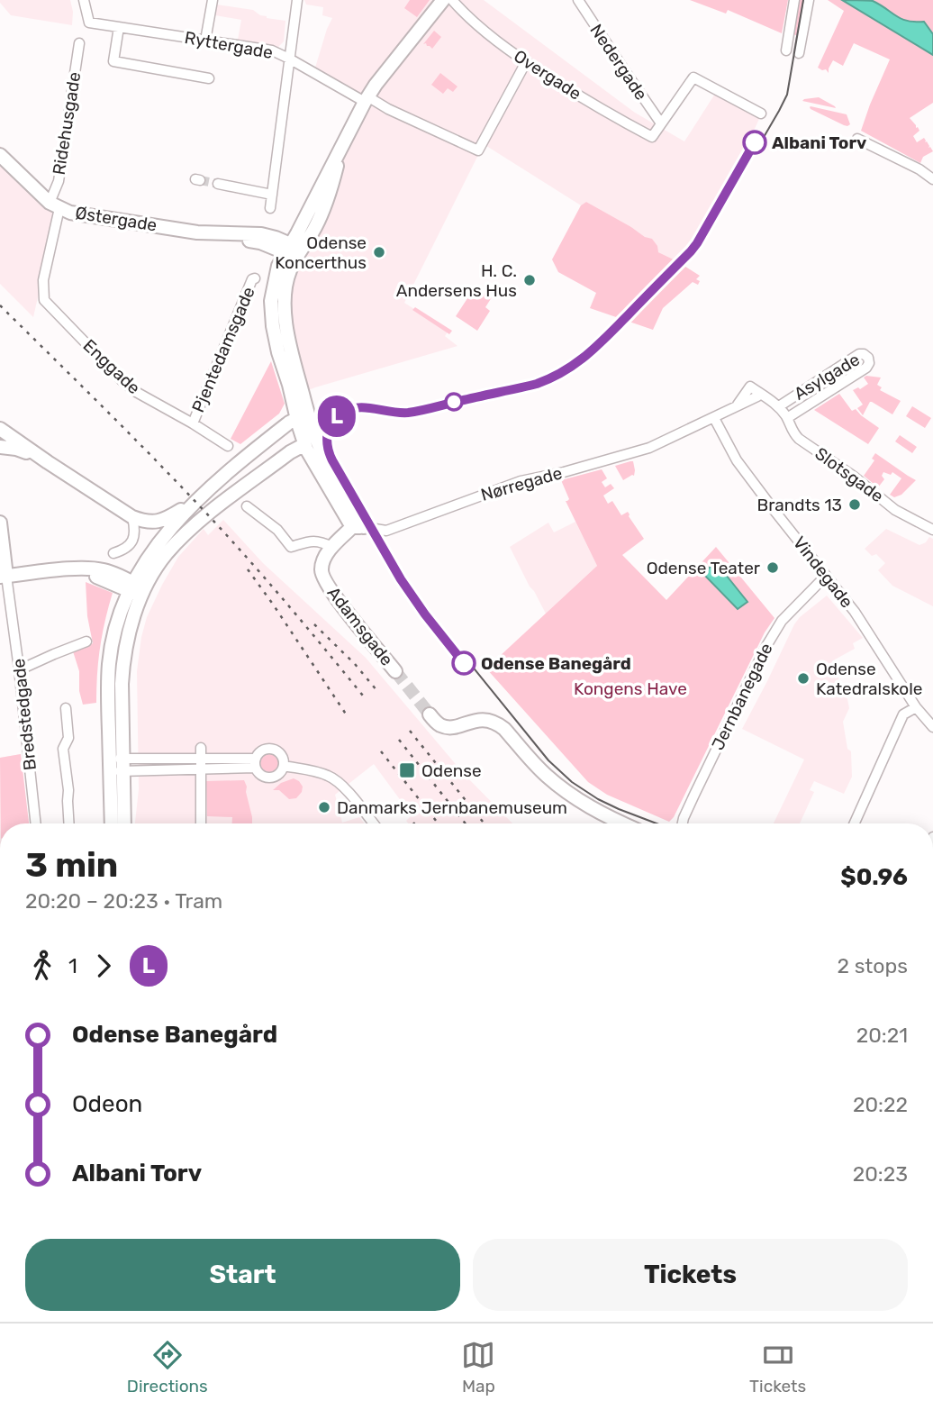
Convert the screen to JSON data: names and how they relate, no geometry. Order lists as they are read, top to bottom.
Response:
{
  "streets": {
    "street": [
      "Ryttergade",
      "Nedergade",
      "Overgade",
      "Ridehusgade",
      "Østergade",
      "Pjentedamsgade",
      "Enggade",
      "Asylgade",
      "Slotsgade",
      "Nørregade",
      "Vindegade",
      "Adamsgade",
      "Jernbanegade",
      "Bredstedgade"
    ]
  },
  "crossings": [
    ["Ryttergade", "Overgade"],
    ["Nedergade", "Overgade"],
    ["Ridehusgade", "Østergade"],
    ["Ridehusgade", "Enggade"],
    ["Pjentedamsgade", "Enggade"],
    ["Asylgade", "Slotsgade"],
    ["Asylgade", "Nørregade"],
    ["Asylgade", "Vindegade"],
    ["Nørregade", "Adamsgade"],
    ["Vindegade", "Jernbanegade"]
  ],
  "parks": ["Kongens Have"],
  "places": {
    "other": [
      "Albani Torv",
      "Odense Koncerthus",
      "H. C. Andersens Hus",
      "Brandts 13",
      "Odense Teater",
      "Odense Banegård",
      "Odense Katedralskole",
      "Danmarks Jernbanemuseum"
    ],
    "transit": ["Odense"]
  },
  "lines": ["tram line L"],
  "page": {
    "on_map": "L",
    "heading": ["3 min", "20:20 – 20:23 · Tram", "$0.96"],
    "legs": ["1", "L", "2 stops"],
    "list": [
      {
        "name": "Odense Banegård",
        "value": "20:21"
      },
      {
        "name": "Odeon",
        "value": "20:22"
      },
      {
        "name": "Albani Torv",
        "value": "20:23"
      }
    ],
    "buttons": ["Start", "Tickets"],
    "tabs": ["Directions", "Map", "Tickets"]
  }
}
